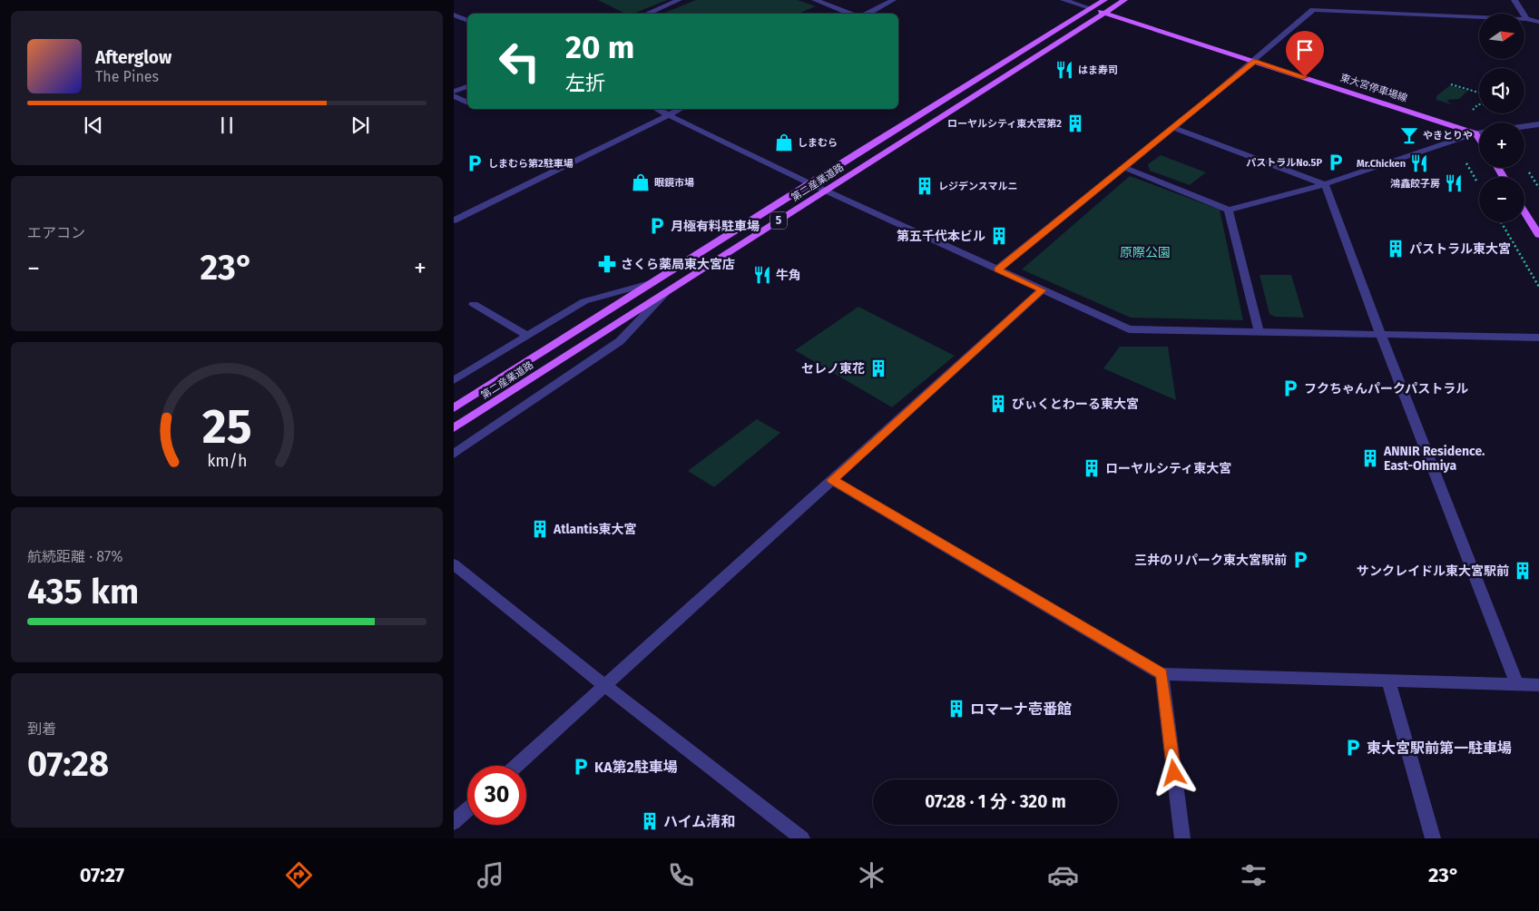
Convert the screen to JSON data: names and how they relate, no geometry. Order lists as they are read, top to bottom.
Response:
{
  "streets": {
    "main road": ["東大宮停車場線", "第二産業道路", "5"]
  },
  "crossings": [
    ["東大宮停車場線", "第二産業道路"]
  ],
  "parks": ["原際公園"],
  "places": {
    "restaurant": [
      "はま寿司",
      "Mr.Chicken",
      "鴻鑫餃子房",
      "牛角"
    ],
    "building": [
      "ローヤルシティ東大宮第2",
      "レジデンスマルニ",
      "第五千代本ビル",
      "パストラル東大宮",
      "セレノ東花",
      "びぃくとわーる東大宮",
      "ANNIR Residence. East-Ohmiya",
      "ローヤルシティ東大宮",
      "Atlantis東大宮",
      "サンクレイドル東大宮駅前",
      "ロマーナ壱番館",
      "ハイム清和"
    ],
    "bar": ["やきとりや"],
    "shop": ["しまむら", "眼鏡市場"],
    "parking": [
      "パストラルNo.5P",
      "しまむら第2駐車場",
      "月極有料駐車場",
      "フクちゃんパークパストラル",
      "三井のリパーク東大宮駅前",
      "東大宮駅前第一駐車場",
      "KA第2駐車場"
    ],
    "pharmacy": ["さくら薬局東大宮店"]
  },
  "north": "right",
  "page": {
    "map_buttons": ["+", "−"],
    "turn": ["20 m", "左折"],
    "song": ["Afterglow", "The Pines"],
    "tile": [
      "エアコン",
      ["航続距離 · 87%", "435 km"],
      ["到着", "07:28"]
    ],
    "heat": ["−", "23°", "+"],
    "limit": "30",
    "trip": "07:28 · 1 分 · 320 m",
    "tabs": ["07:27", "23°"],
    "gauge": ["25", "km/h"]
  }
}
